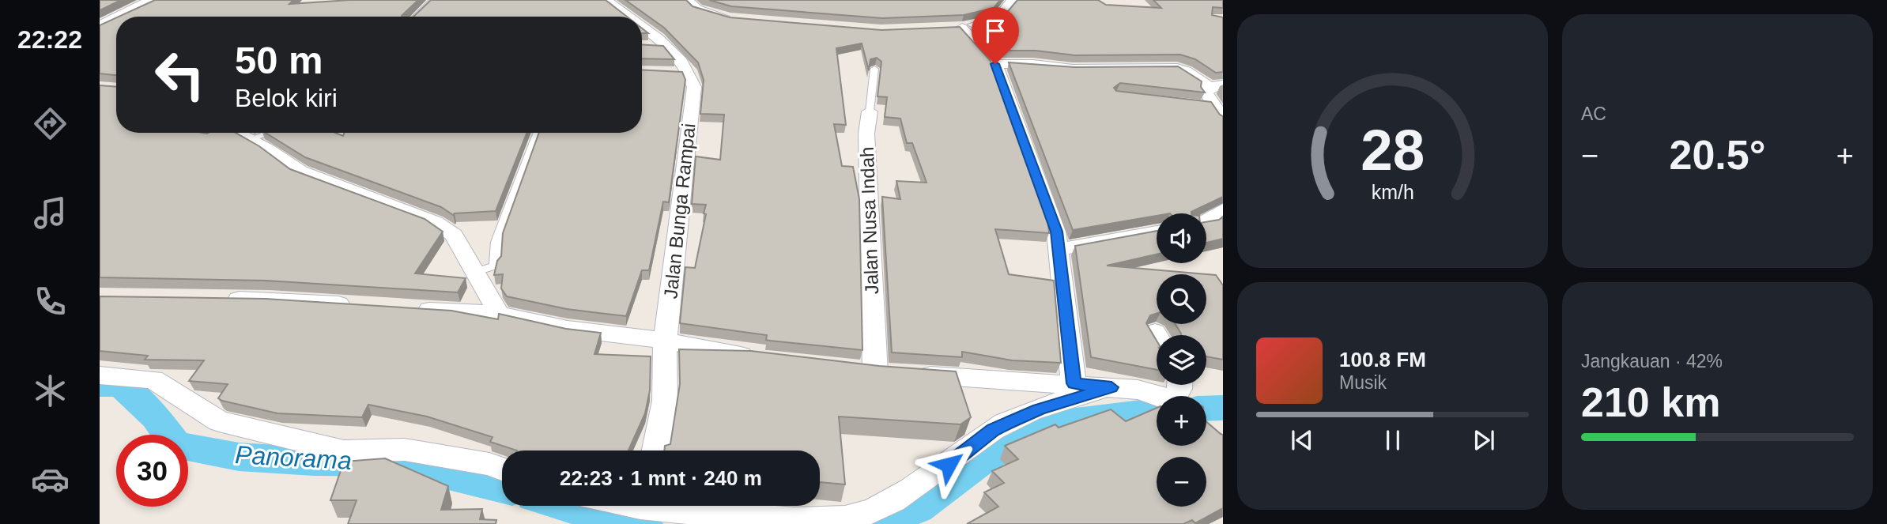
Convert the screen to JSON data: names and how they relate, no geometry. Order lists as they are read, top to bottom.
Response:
{
  "streets": {
    "street": ["Jalan Bunga Rampai", "Jalan Nusa Indah"]
  },
  "water": ["Panorama"],
  "page": {
    "tabs": "22:22",
    "tile": [
      "AC",
      ["Jangkauan · 42%", "210 km"]
    ],
    "turn": ["50 m", "Belok kiri"],
    "heat": ["−", "20.5°", "+"],
    "map_buttons": ["+", "−"],
    "song": ["100.8 FM", "Musik"],
    "limit": "30",
    "trip": "22:23 · 1 mnt · 240 m",
    "gauge": ["28", "km/h"]
  }
}
